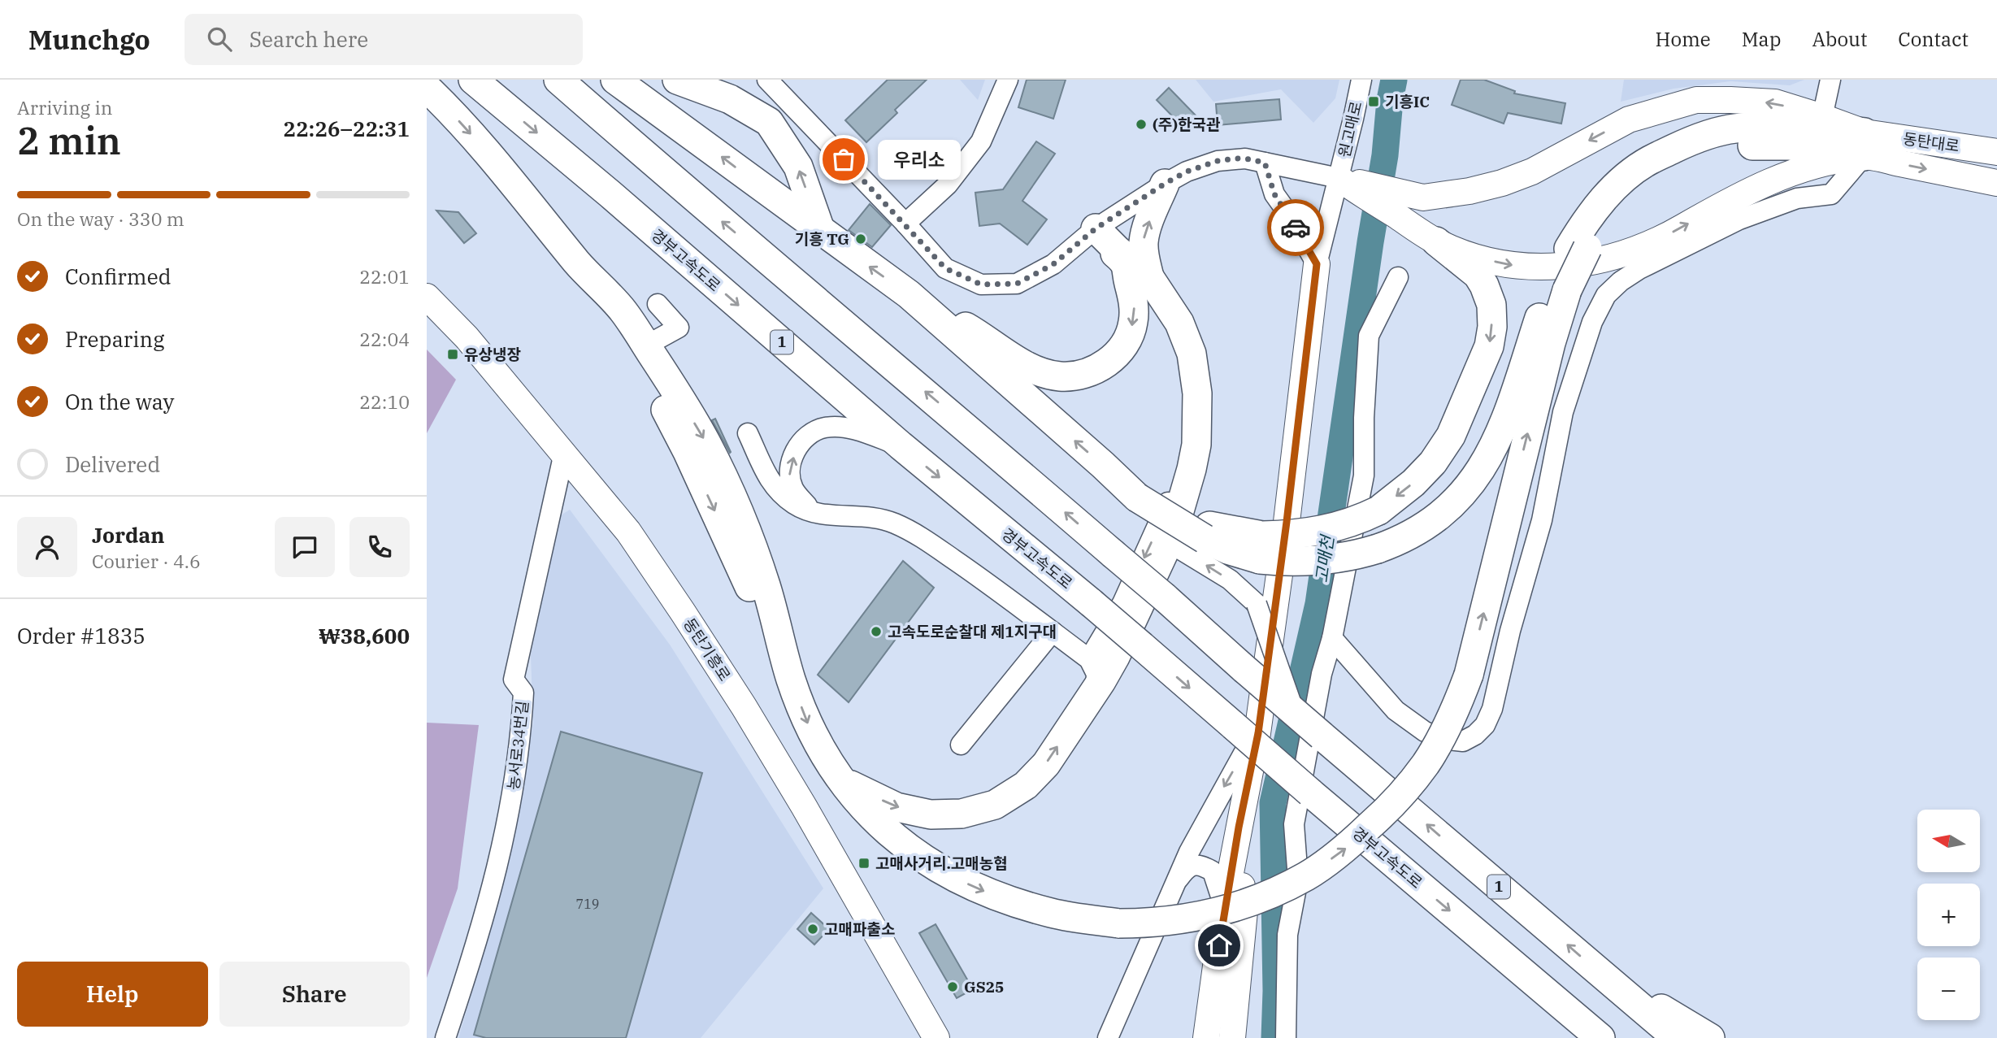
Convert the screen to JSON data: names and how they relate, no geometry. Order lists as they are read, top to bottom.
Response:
{
  "streets": {
    "highway": ["경부고속도로", "1"],
    "main road": ["동탄대로", "동탄기흥로"],
    "street": ["원고매로", "농서로34번길"]
  },
  "crossings": [
    ["동탄기흥로", "농서로34번길"]
  ],
  "water": ["고매천"],
  "places": {
    "transit": ["기흥IC", "유상냉장", "고매사거리.고매농협"],
    "other": [
      "(주)한국관",
      "우리소",
      "기흥 TG",
      "고속도로순찰대 제1지구대",
      "고매파출소",
      "GS25"
    ]
  },
  "house_numbers": ["719"],
  "north": "left",
  "page": {
    "header": "Munchgo",
    "search": "Search here",
    "nav": [
      "Home",
      "Map",
      "About",
      "Contact"
    ],
    "heading": ["2 min", "Arriving in", "22:26–22:31"],
    "panel": [
      "Jordan",
      "Courier · 4.6",
      "Order #1835",
      "₩38,600"
    ],
    "bubble": "우리소",
    "bar": "On the way · 330 m",
    "list": [
      ["Confirmed", "22:01"],
      ["Preparing", "22:04"],
      ["On the way", "22:10"],
      "Delivered"
    ],
    "map_buttons": ["+", "−"],
    "buttons": ["Help", "Share"]
  }
}
